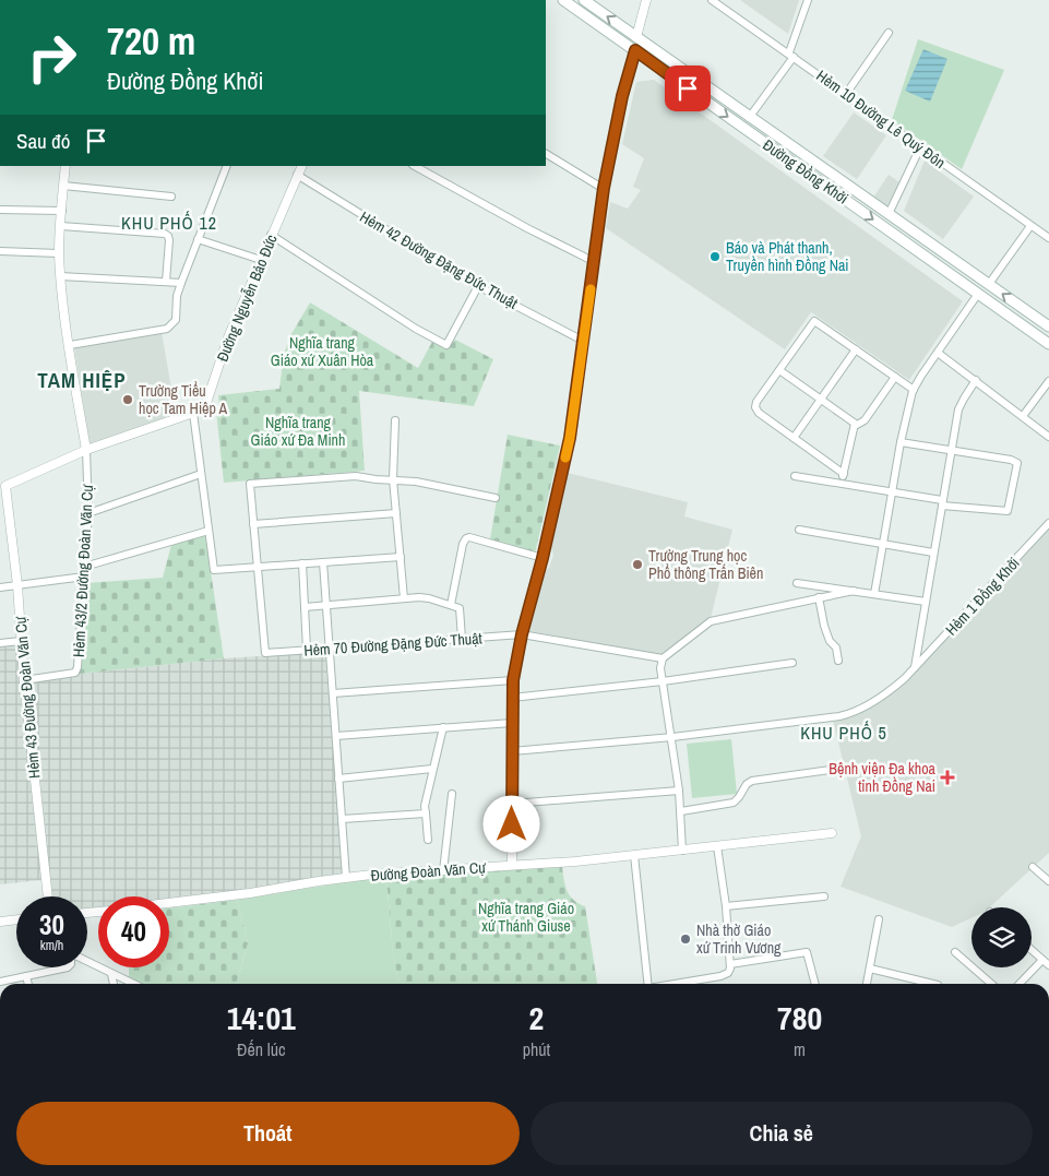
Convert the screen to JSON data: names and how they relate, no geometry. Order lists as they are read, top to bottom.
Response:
{
  "streets": {
    "main road": ["Đường Đồng Khởi"],
    "street": [
      "Hẻm 10 Đường Lê Quý Đôn",
      "Hẻm 42 Đường Đặng Đức Thuật",
      "Đường Nguyễn Bảo Đức",
      "Hẻm 43/2 Đường Đoàn Văn Cự",
      "Hẻm 1 Đồng Khởi",
      "Hẻm 70 Đường Đặng Đức Thuật",
      "Hẻm 43 Đường Đoàn Văn Cự",
      "Đường Đoàn Văn Cự"
    ]
  },
  "crossings": [
    ["Hẻm 42 Đường Đặng Đức Thuật", "Đường Nguyễn Bảo Đức"],
    ["Đường Nguyễn Bảo Đức", "Hẻm 43/2 Đường Đoàn Văn Cự"],
    ["Đường Nguyễn Bảo Đức", "Hẻm 43 Đường Đoàn Văn Cự"],
    ["Hẻm 43/2 Đường Đoàn Văn Cự", "Hẻm 43 Đường Đoàn Văn Cự"]
  ],
  "districts": ["KHU PHỐ 12", "TAM HIỆP", "KHU PHỐ 5"],
  "parks": ["Nghĩa trang Giáo xứ Xuân Hòa", "Nghĩa trang Giáo xứ Đa Minh", "Nghĩa trang Giáo xứ Thánh Giuse"],
  "places": {
    "other": [
      "Báo và Phát thanh, Truyền hình Đồng Nai",
      "Trường Tiểu học Tam Hiệp A",
      "Trường Trung học Phổ thông Trấn Biên",
      "Nhà thờ Giáo xứ Trinh Vương"
    ],
    "health": ["Bệnh viện Đa khoa tỉnh Đồng Nai"]
  },
  "page": {
    "turn": ["720 m", "Đường Đồng Khởi"],
    "then": "Sau đó",
    "speed": "30 km/h",
    "limit": "40",
    "eta": [
      "14:01",
      "Đến lúc",
      "2",
      "phút",
      "780",
      "m"
    ],
    "buttons": ["Thoát", "Chia sẻ"]
  }
}
